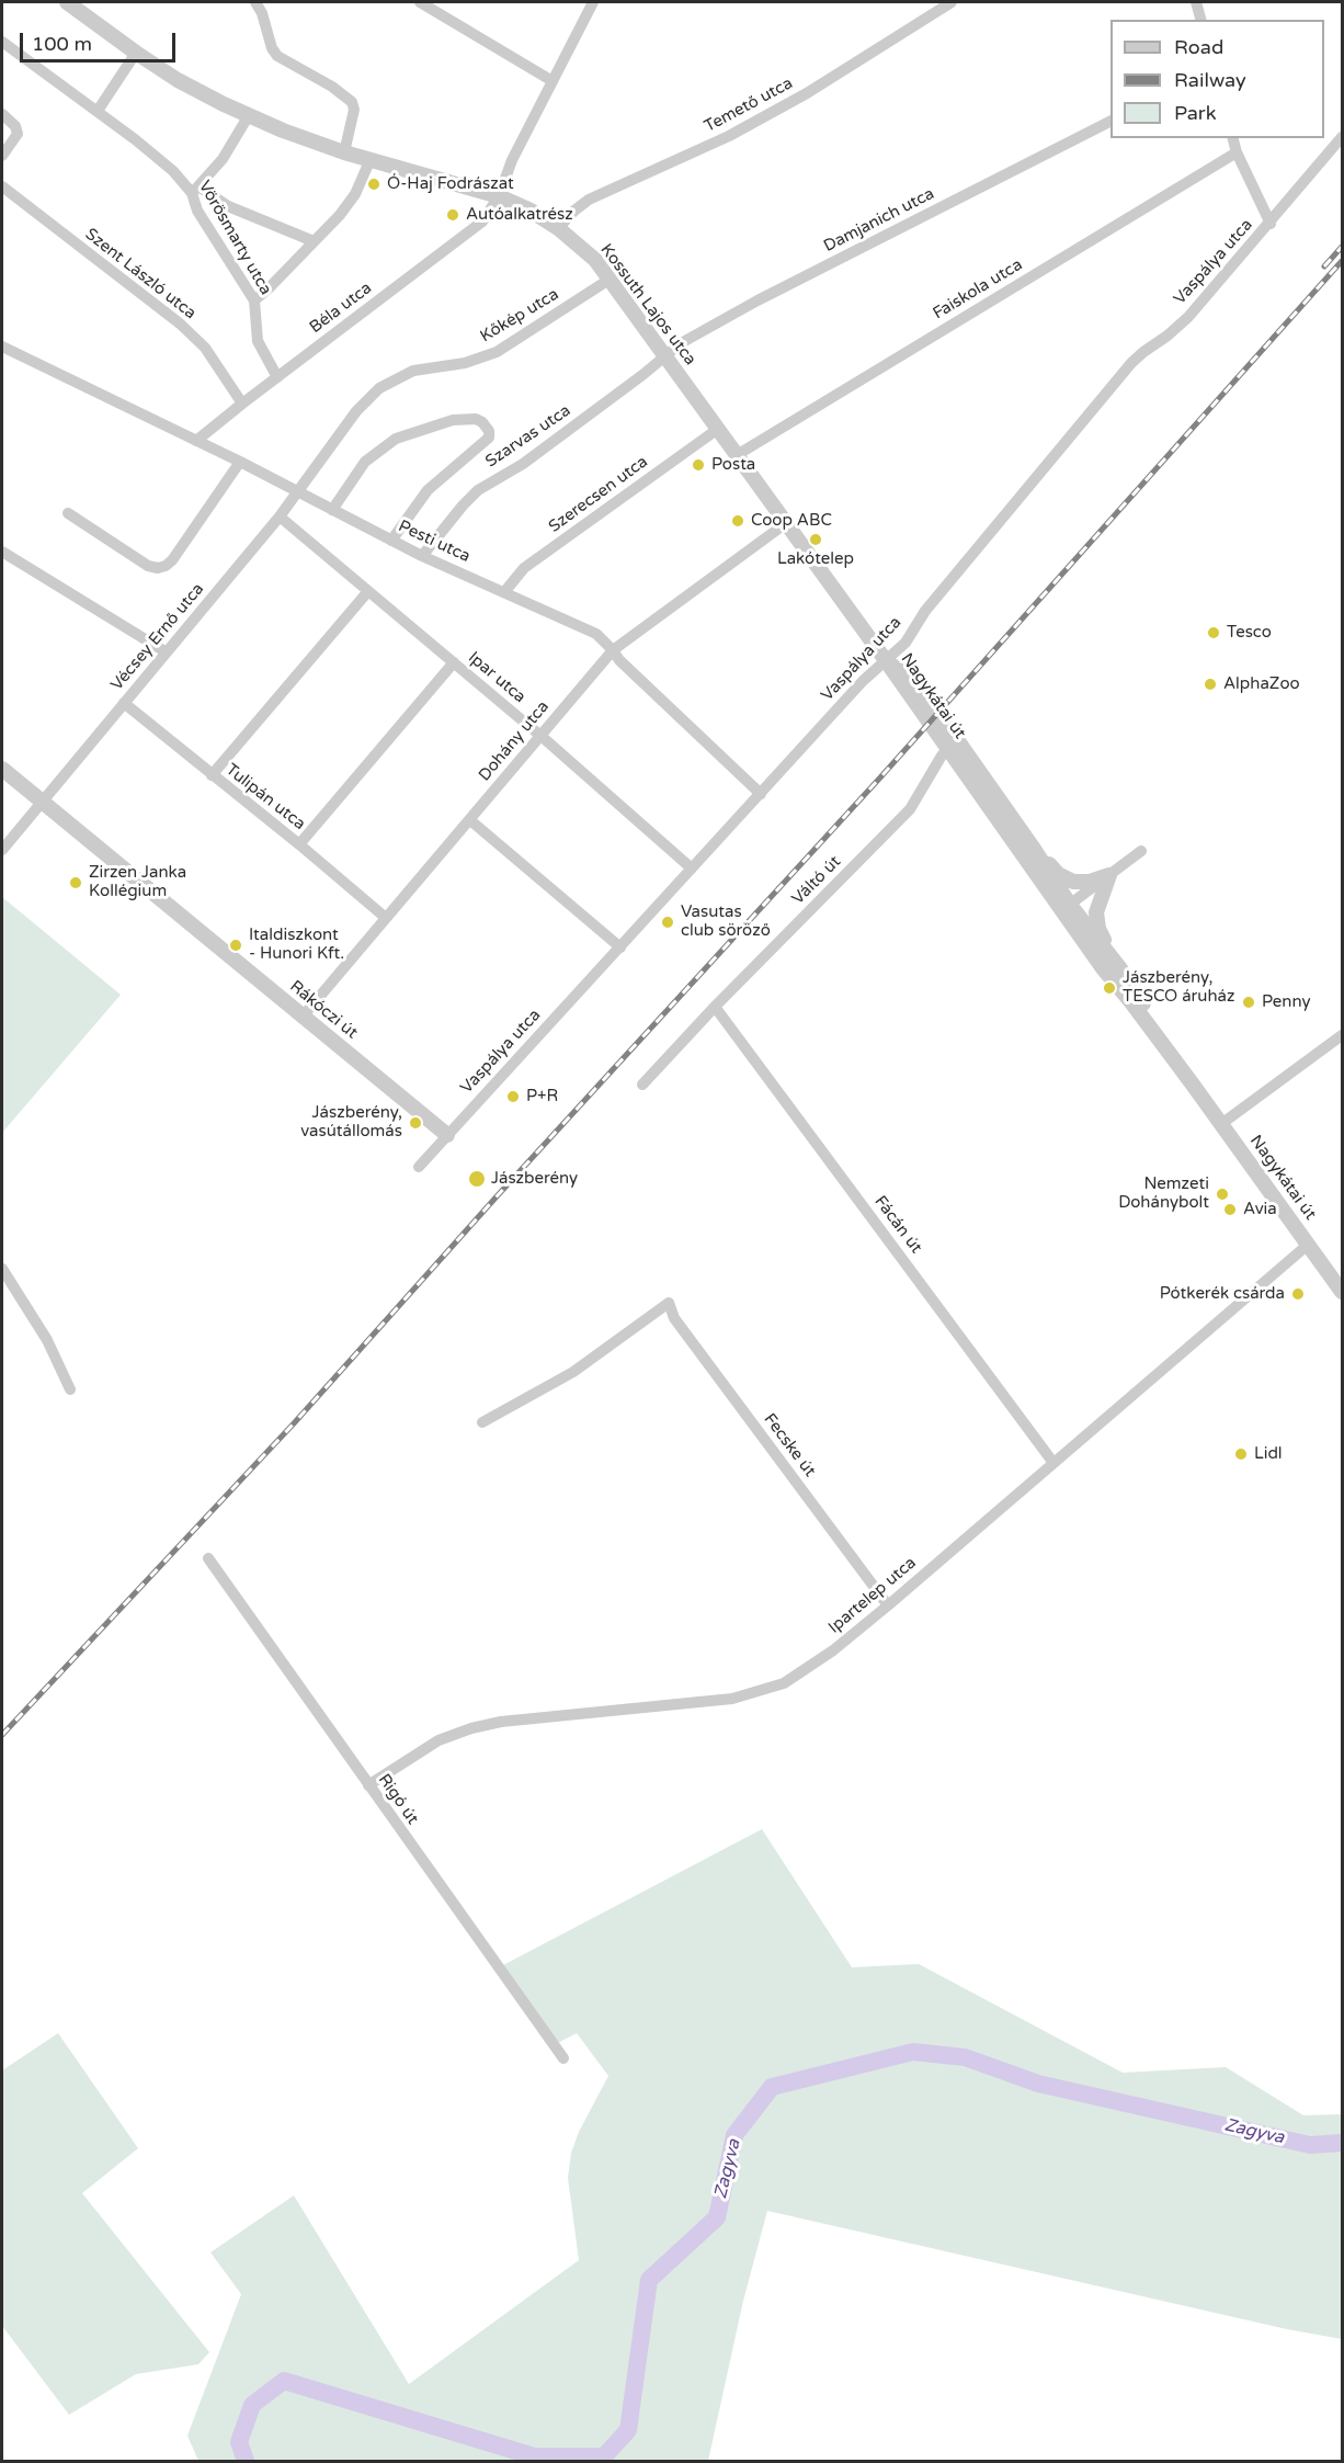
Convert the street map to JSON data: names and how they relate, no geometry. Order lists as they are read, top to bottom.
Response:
{
  "streets": {
    "street": [
      "Temető utca",
      "Damjanich utca",
      "Vörösmarty utca",
      "Vaspálya utca",
      "Szent László utca",
      "Faiskola utca",
      "Kossuth Lajos utca",
      "Béla utca",
      "Kőkép utca",
      "Szarvas utca",
      "Szerecsen utca",
      "Pesti utca",
      "Vécsey Ernő utca",
      "Ipar utca",
      "Nagykátai út",
      "Dohány utca",
      "Tulipán utca",
      "Váltó út",
      "Rákóczi út",
      "Fácán út",
      "Fecske út",
      "Ipartelep utca",
      "Rigó út"
    ]
  },
  "crossings": [
    ["Temető utca", "Kossuth Lajos utca"],
    ["Damjanich utca", "Kossuth Lajos utca"],
    ["Damjanich utca", "Szarvas utca"],
    ["Vörösmarty utca", "Béla utca"],
    ["Vaspálya utca", "Kossuth Lajos utca"],
    ["Vaspálya utca", "Pesti utca"],
    ["Vaspálya utca", "Ipar utca"],
    ["Vaspálya utca", "Nagykátai út"],
    ["Vaspálya utca", "Rákóczi út"],
    ["Szent László utca", "Béla utca"],
    ["Faiskola utca", "Kossuth Lajos utca"],
    ["Kossuth Lajos utca", "Béla utca"],
    ["Kossuth Lajos utca", "Kőkép utca"],
    ["Kossuth Lajos utca", "Szarvas utca"],
    ["Kossuth Lajos utca", "Szerecsen utca"],
    ["Kossuth Lajos utca", "Nagykátai út"],
    ["Kossuth Lajos utca", "Dohány utca"],
    ["Béla utca", "Pesti utca"],
    ["Kőkép utca", "Pesti utca"],
    ["Kőkép utca", "Vécsey Ernő utca"],
    ["Szarvas utca", "Pesti utca"],
    ["Szerecsen utca", "Pesti utca"],
    ["Pesti utca", "Vécsey Ernő utca"],
    ["Pesti utca", "Dohány utca"],
    ["Vécsey Ernő utca", "Ipar utca"],
    ["Vécsey Ernő utca", "Tulipán utca"],
    ["Vécsey Ernő utca", "Rákóczi út"],
    ["Ipar utca", "Dohány utca"],
    ["Nagykátai út", "Váltó út"],
    ["Nagykátai út", "Ipartelep utca"],
    ["Dohány utca", "Tulipán utca"],
    ["Dohány utca", "Rákóczi út"],
    ["Váltó út", "Fácán út"],
    ["Fácán út", "Ipartelep utca"],
    ["Fecske út", "Ipartelep utca"],
    ["Ipartelep utca", "Rigó út"]
  ],
  "water": ["Zagyva"],
  "places": [
    "Ó-Haj Fodrászat",
    "Autóalkatrész",
    "Posta",
    "Coop ABC",
    "Lakótelep",
    "Tesco",
    "AlphaZoo",
    "Zirzen Janka Kollégium",
    "Vasutas club söröző",
    "Italdiszkont - Hunori Kft.",
    "Jászberény, TESCO áruház",
    "Penny",
    "P+R",
    "Jászberény, vasútállomás",
    "Jászberény",
    "Nemzeti Dohánybolt",
    "Avia",
    "Pótkerék csárda",
    "Lidl"
  ],
  "legend": ["Road", "Railway", "Park"],
  "scale_bar": "100 m"
}
